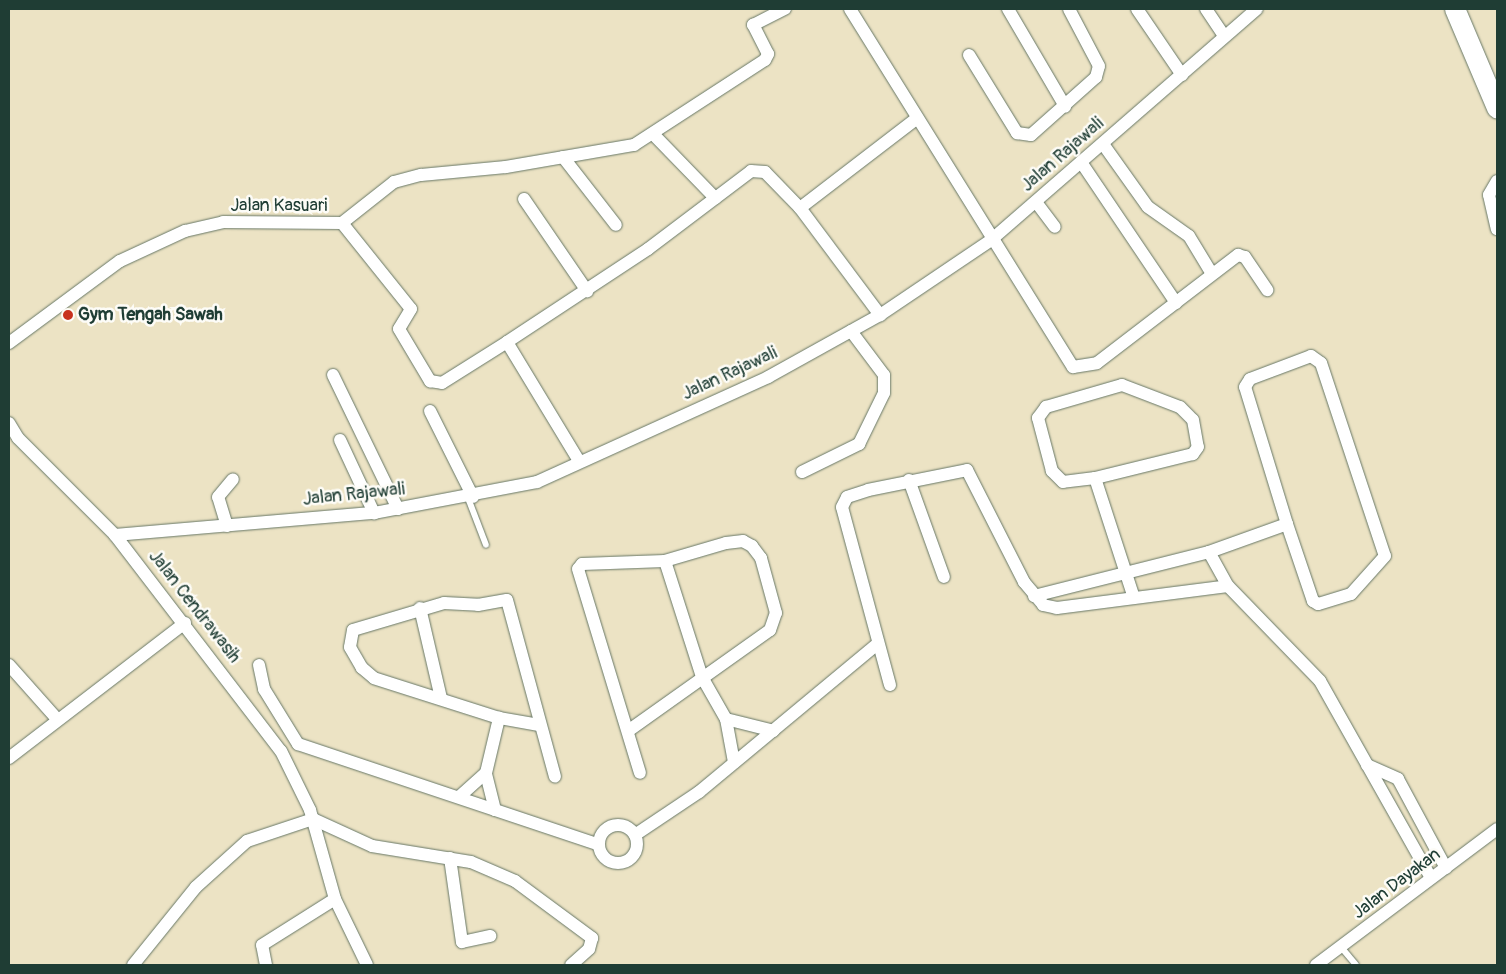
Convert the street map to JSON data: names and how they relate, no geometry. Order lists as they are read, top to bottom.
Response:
{
  "streets": {
    "street": [
      "Jalan Rajawali",
      "Jalan Kasuari",
      "Jalan Cendrawasih",
      "Jalan Dayakan"
    ]
  },
  "crossings": [
    ["Jalan Rajawali", "Jalan Cendrawasih"]
  ],
  "places": ["Gym Tengah Sawah"]
}
